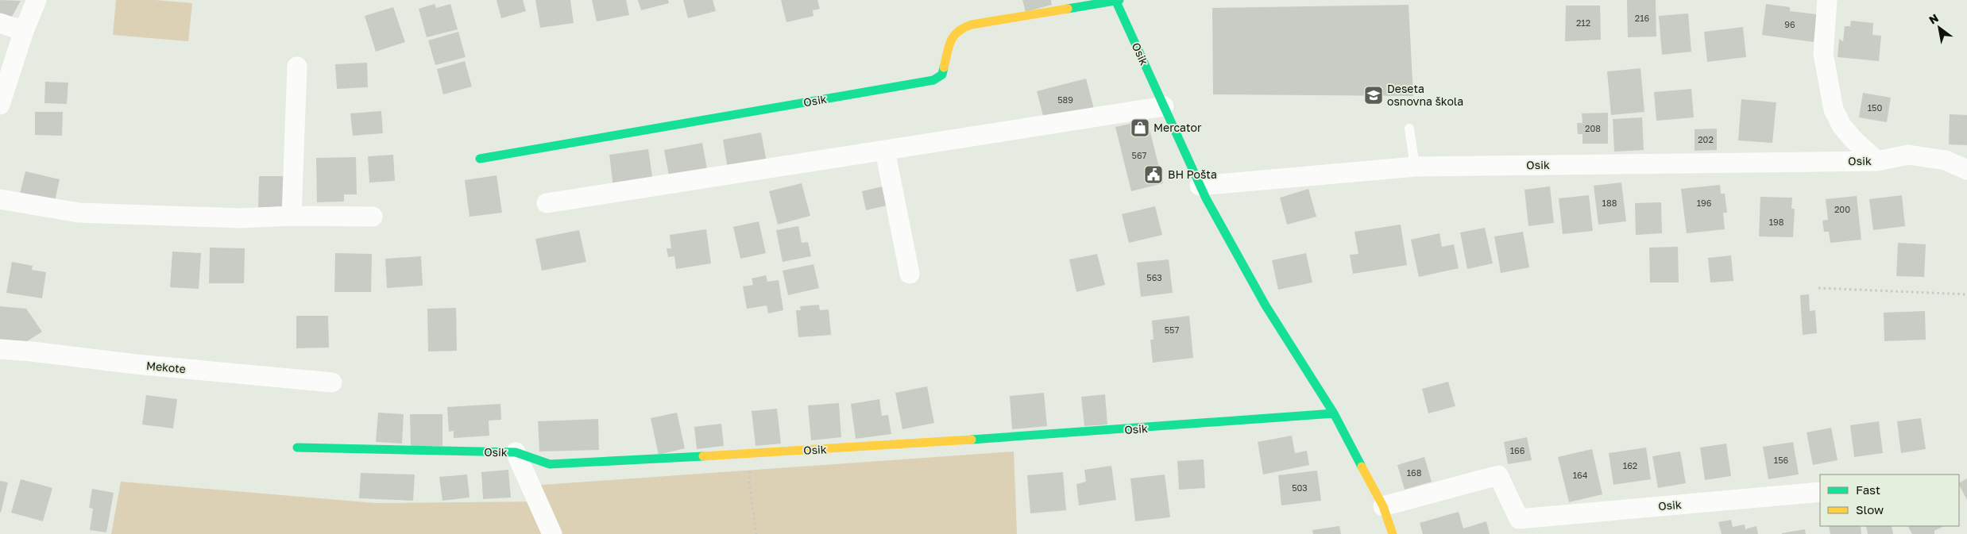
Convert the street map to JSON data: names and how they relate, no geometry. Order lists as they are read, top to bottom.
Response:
{
  "streets": {
    "street": ["Osik", "Mekote"]
  },
  "places": {
    "school or university": ["Deseta osnovna škola"],
    "shop": ["Mercator"],
    "public building": ["BH Pošta"]
  },
  "house_numbers": [
    "216",
    "212",
    "96",
    "589",
    "150",
    "208",
    "202",
    "567",
    "188",
    "196",
    "200",
    "198",
    "563",
    "557",
    "166",
    "156",
    "162",
    "168",
    "164",
    "503"
  ],
  "legend": ["Fast", "Slow"],
  "north": "top left"
}
